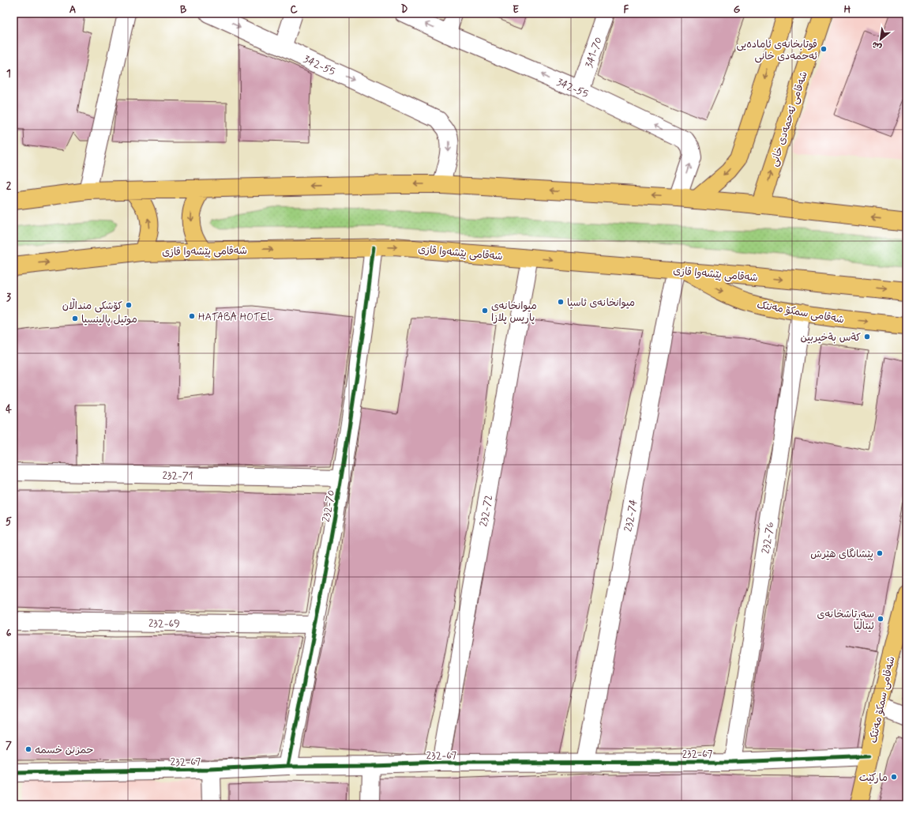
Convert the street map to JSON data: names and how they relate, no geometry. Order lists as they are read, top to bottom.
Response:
{
  "streets": {
    "main road": ["شەقامی ئەحمەدی خانی", "شەقامی پێشەوا قازی", "شەقامی سمکۆ مەنتک"],
    "street": [
      "341-70",
      "342-55",
      "232-71",
      "232-70",
      "232-72",
      "232-74",
      "232-76",
      "232-69",
      "232-67"
    ]
  },
  "crossings": [
    ["341-70", "342-55"],
    ["شەقامی پێشەوا قازی", "شەقامی سمکۆ مەنتک"],
    ["شەقامی پێشەوا قازی", "232-70"],
    ["شەقامی پێشەوا قازی", "232-72"],
    ["شەقامی پێشەوا قازی", "232-74"],
    ["شەقامی سمکۆ مەنتک", "232-74"],
    ["شەقامی سمکۆ مەنتک", "232-76"],
    ["شەقامی سمکۆ مەنتک", "232-67"],
    ["232-71", "232-70"],
    ["232-70", "232-69"],
    ["232-70", "232-67"],
    ["232-72", "232-67"],
    ["232-74", "232-67"],
    ["232-76", "232-67"]
  ],
  "places": [
    "قوتابخانەی ئامادەیی ئەحمەدی خانی",
    "میوانخانەی ئاسیا",
    "کۆشکی منداڵان",
    "میوانخانەی پاریس پلازا",
    "HATABA HOTEL",
    "موتيل پالينسيا",
    "كةس بةخيربين",
    "پێشانگای هێرش",
    "سەرتاشخانەی ئیتاڵیا",
    "حمزنن خسمه",
    "مارکێت"
  ],
  "north": "bottom left",
  "grid": {
    "columns": [
      "A",
      "B",
      "C",
      "D",
      "E",
      "F",
      "G",
      "H"
    ],
    "rows": [
      "1",
      "2",
      "3",
      "4",
      "5",
      "6",
      "7"
    ]
  }
}
